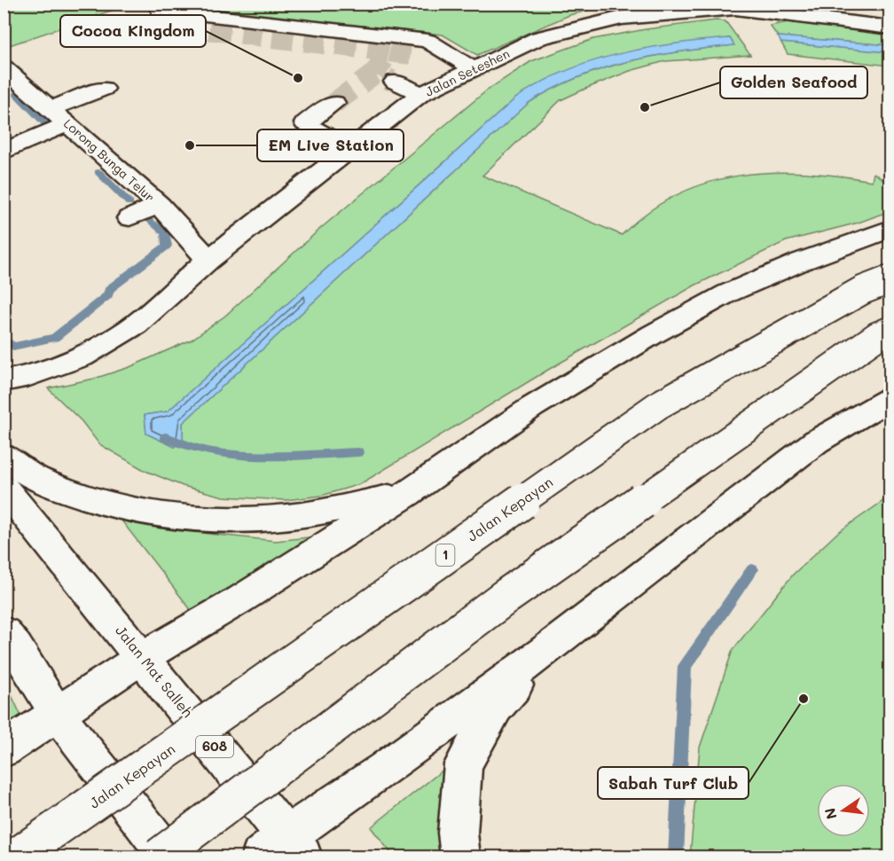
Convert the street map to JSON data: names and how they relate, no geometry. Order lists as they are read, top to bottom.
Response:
{
  "streets": {
    "main road": [
      "Jalan Seteshen",
      "Lorong Bunga Telur",
      "Jalan Kepayan",
      "1",
      "Jalan Mat Salleh",
      "608"
    ]
  },
  "crossings": [
    ["Jalan Seteshen", "Lorong Bunga Telur"]
  ],
  "places": [
    "Cocoa Kingdom",
    "Golden Seafood",
    "EM Live Station",
    "Sabah Turf Club"
  ],
  "north": "left"
}
